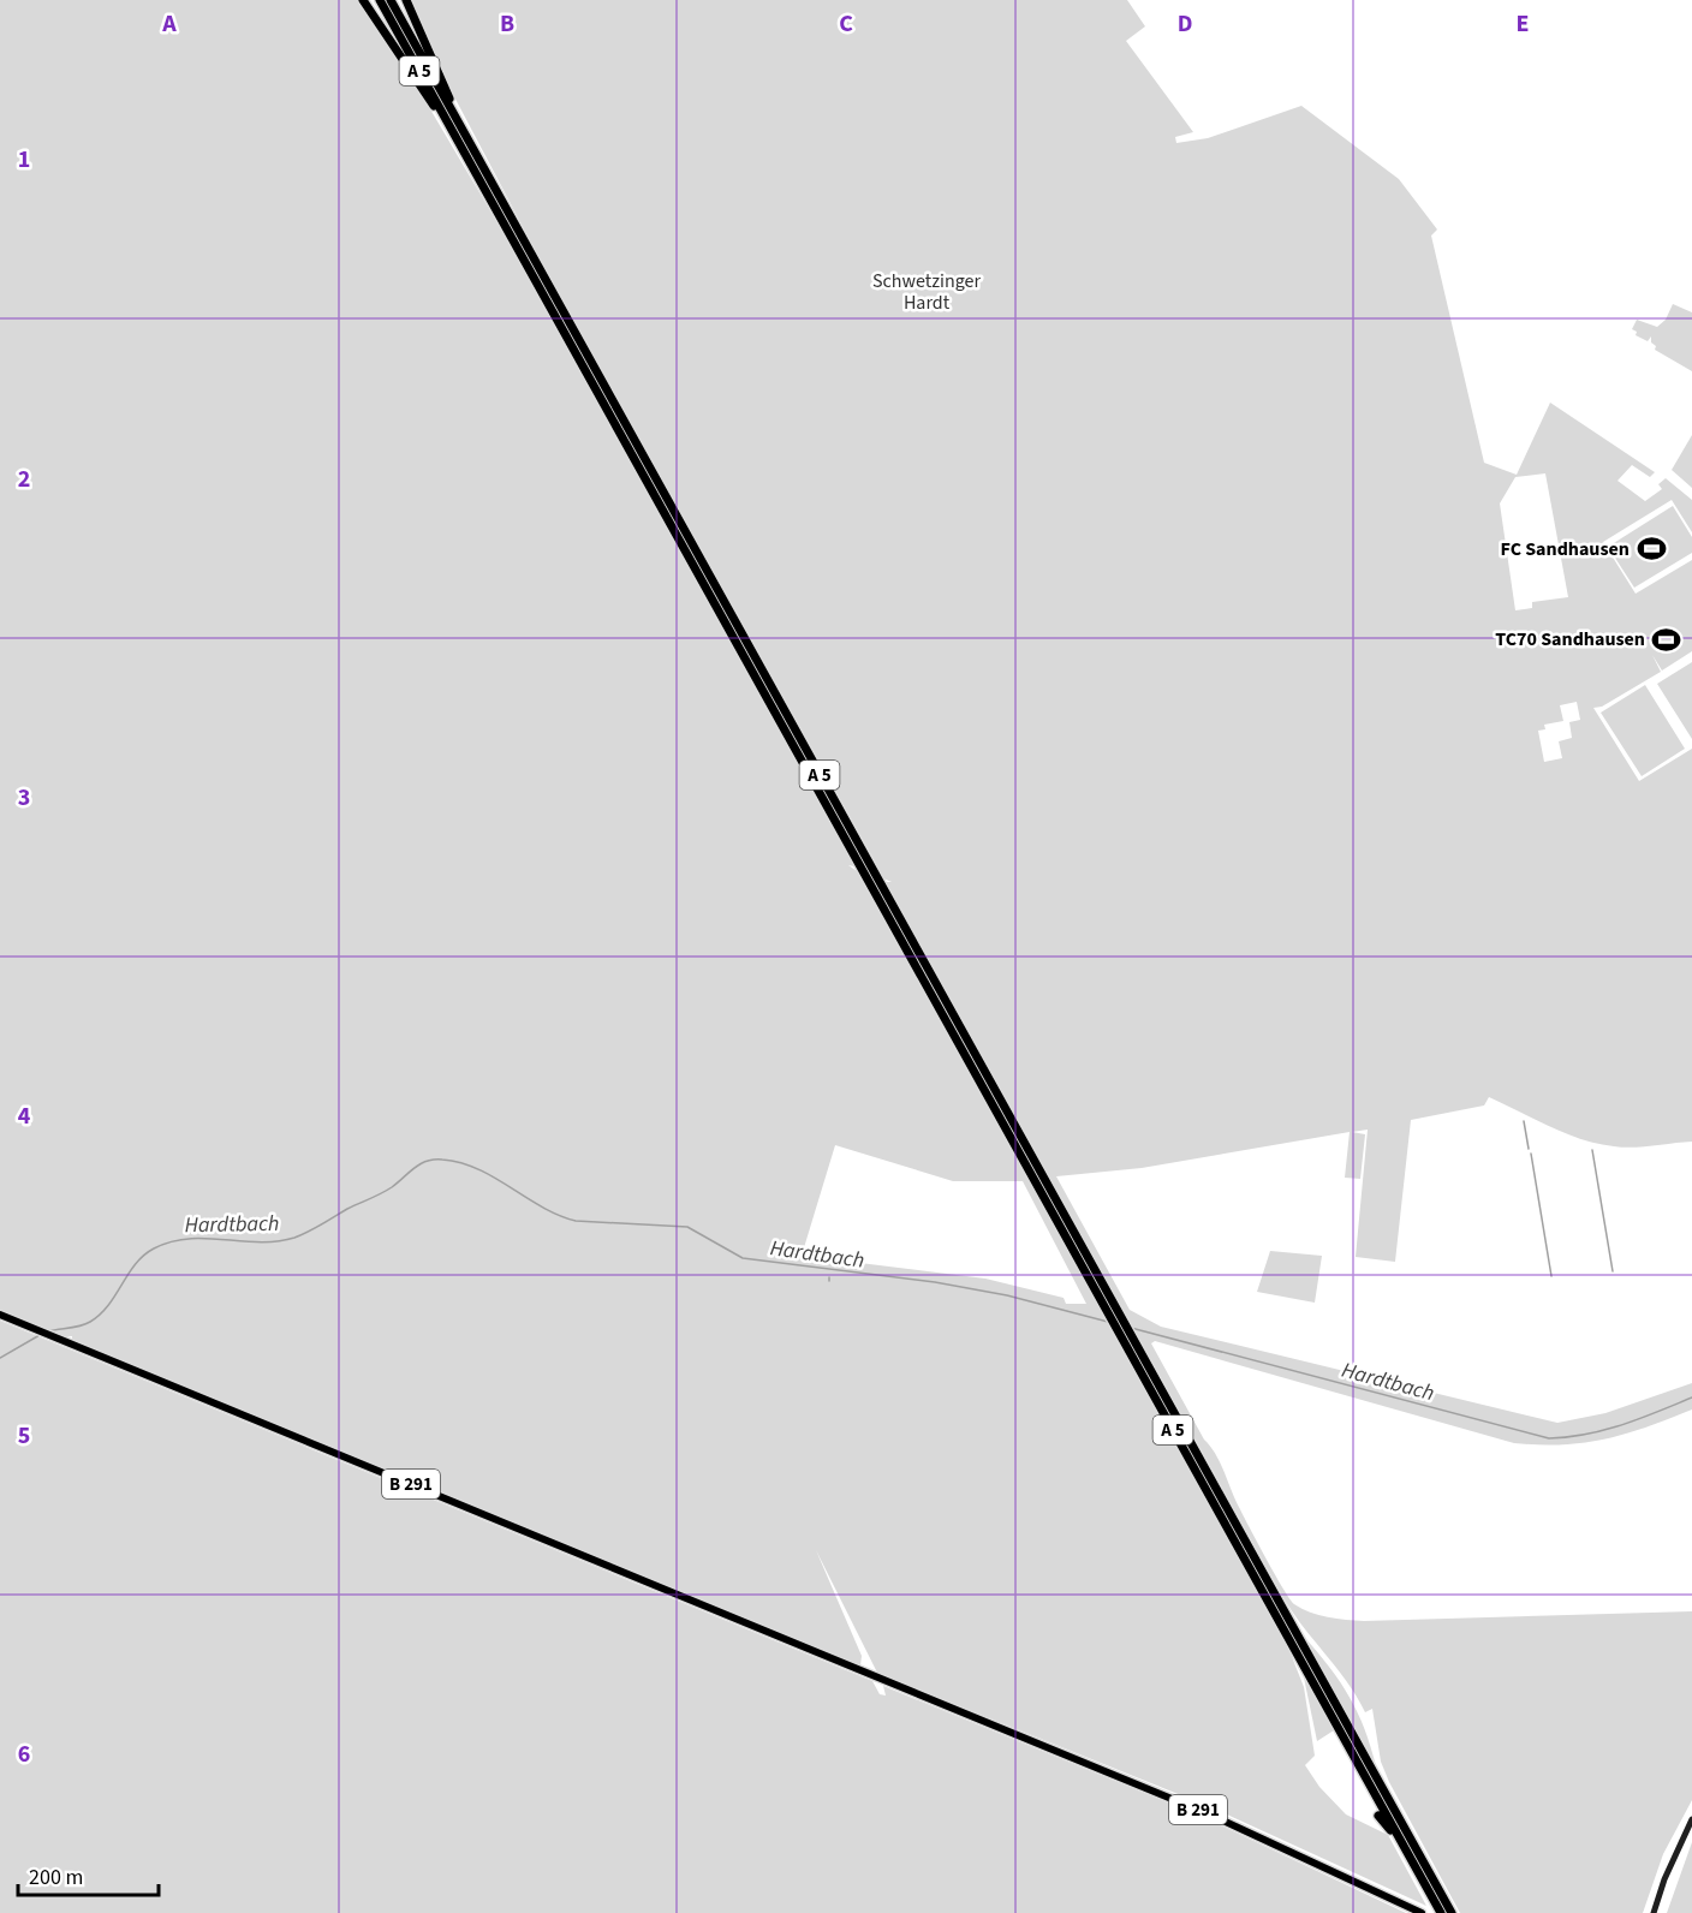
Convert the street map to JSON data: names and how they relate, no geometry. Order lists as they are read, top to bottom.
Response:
{
  "streets": {
    "highway": ["A 5"],
    "main road": ["B 291"]
  },
  "water": ["Hardtbach"],
  "parks": ["Schwetzinger Hardt"],
  "places": {
    "sports": ["FC Sandhausen", "TC70 Sandhausen"]
  },
  "scale_bar": "200 m",
  "grid": {
    "columns": [
      "A",
      "B",
      "C",
      "D",
      "E"
    ],
    "rows": [
      "1",
      "2",
      "3",
      "4",
      "5",
      "6"
    ]
  }
}
